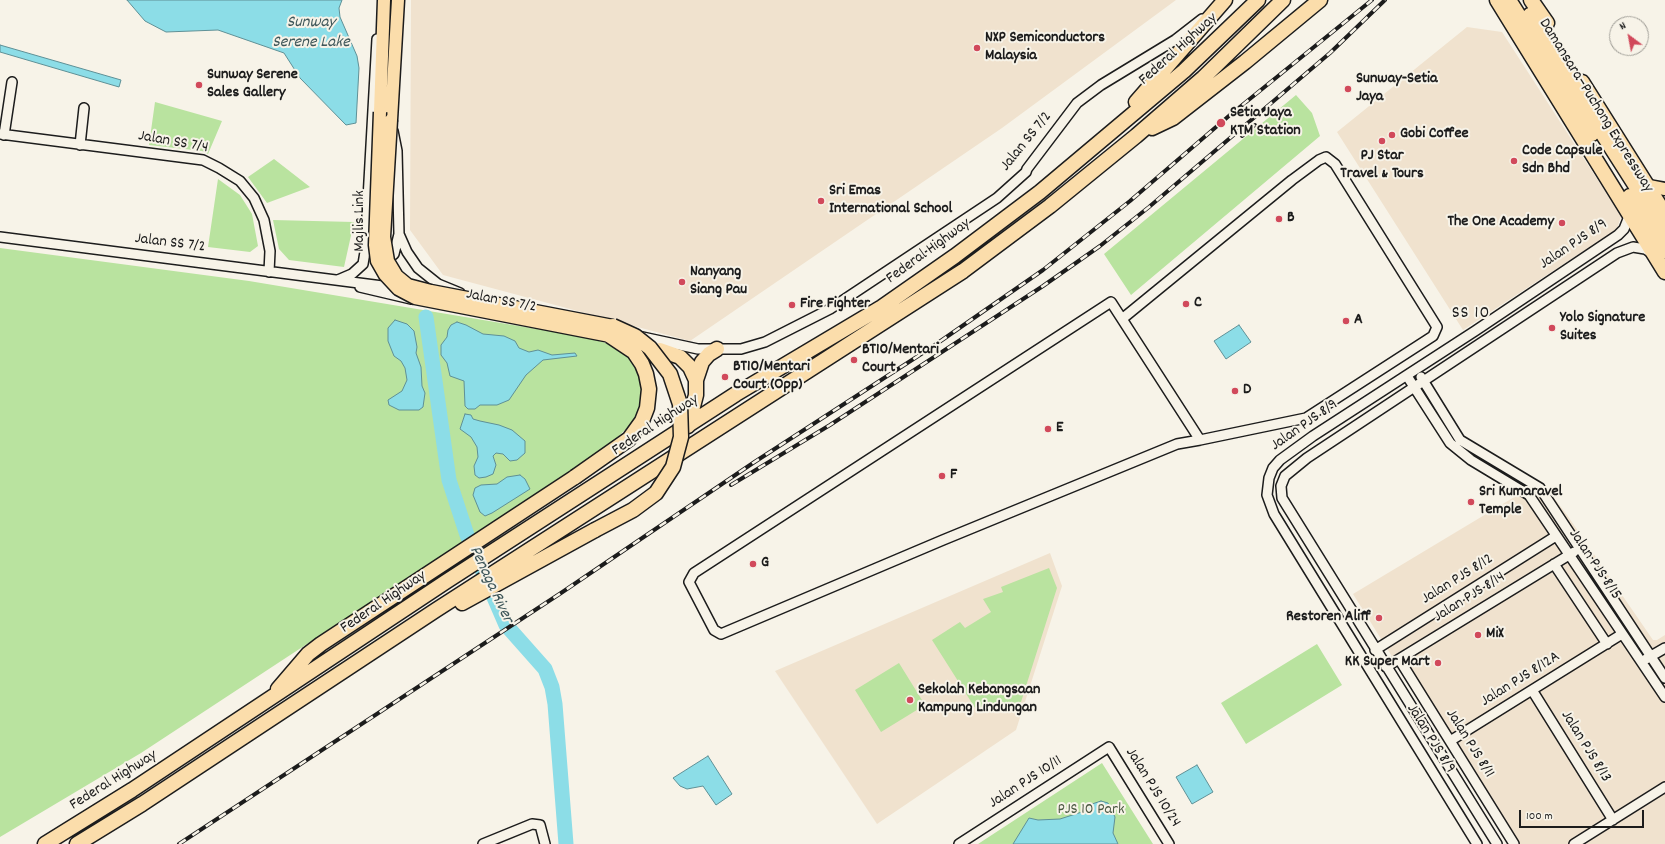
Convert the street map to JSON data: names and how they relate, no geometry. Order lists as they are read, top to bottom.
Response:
{
  "streets": {
    "highway": ["Federal Highway", "Damansara–Puchong Expressway"],
    "main road": ["Majlis Link"],
    "street": [
      "Jalan SS 7/2",
      "Jalan SS 7/4",
      "Jalan PJS 8/9",
      "Jalan PJS 8/15",
      "Jalan PJS 8/12",
      "Jalan PJS 8/14",
      "Jalan PJS 8/12A",
      "Jalan PJS 8/11",
      "Jalan PJS 8/13",
      "Jalan PJS 10/11",
      "Jalan PJS 10/24"
    ]
  },
  "crossings": [
    ["Damansara–Puchong Expressway", "Jalan PJS 8/9"],
    ["Jalan SS 7/2", "Jalan SS 7/4"],
    ["Jalan PJS 8/9", "Jalan PJS 8/15"],
    ["Jalan PJS 8/9", "Jalan PJS 8/12"],
    ["Jalan PJS 8/9", "Jalan PJS 8/14"],
    ["Jalan PJS 8/15", "Jalan PJS 8/12"],
    ["Jalan PJS 8/15", "Jalan PJS 8/14"],
    ["Jalan PJS 8/15", "Jalan PJS 8/12A"],
    ["Jalan PJS 8/14", "Jalan PJS 8/11"],
    ["Jalan PJS 8/12A", "Jalan PJS 8/11"],
    ["Jalan PJS 8/12A", "Jalan PJS 8/13"],
    ["Jalan PJS 10/11", "Jalan PJS 10/24"]
  ],
  "districts": ["SS 10"],
  "water": ["Sunway Serene Lake", "Penaga River"],
  "parks": ["PJS 10 Park"],
  "places": [
    "NXP Semiconductors Malaysia",
    "Sunway Serene Sales Gallery",
    "Sunway-Setia Jaya",
    "Setia Jaya KTM Station",
    "Gobi Coffee",
    "PJ Star Travel & Tours",
    "Code Capsule Sdn Bhd",
    "Sri Emas International School",
    "B",
    "The One Academy",
    "Nanyang Siang Pau",
    "C",
    "Fire Fighter",
    "A",
    "Yolo Signature Suites",
    "BT10/Mentari Court",
    "BT10/Mentari Court (Opp)",
    "D",
    "E",
    "F",
    "Sri Kumaravel Temple",
    "G",
    "Restoren Aliff",
    "MiX",
    "KK Super Mart",
    "Sekolah Kebangsaan Kampung Lindungan"
  ],
  "scale_bar": "100 m",
  "north": "top left"
}
